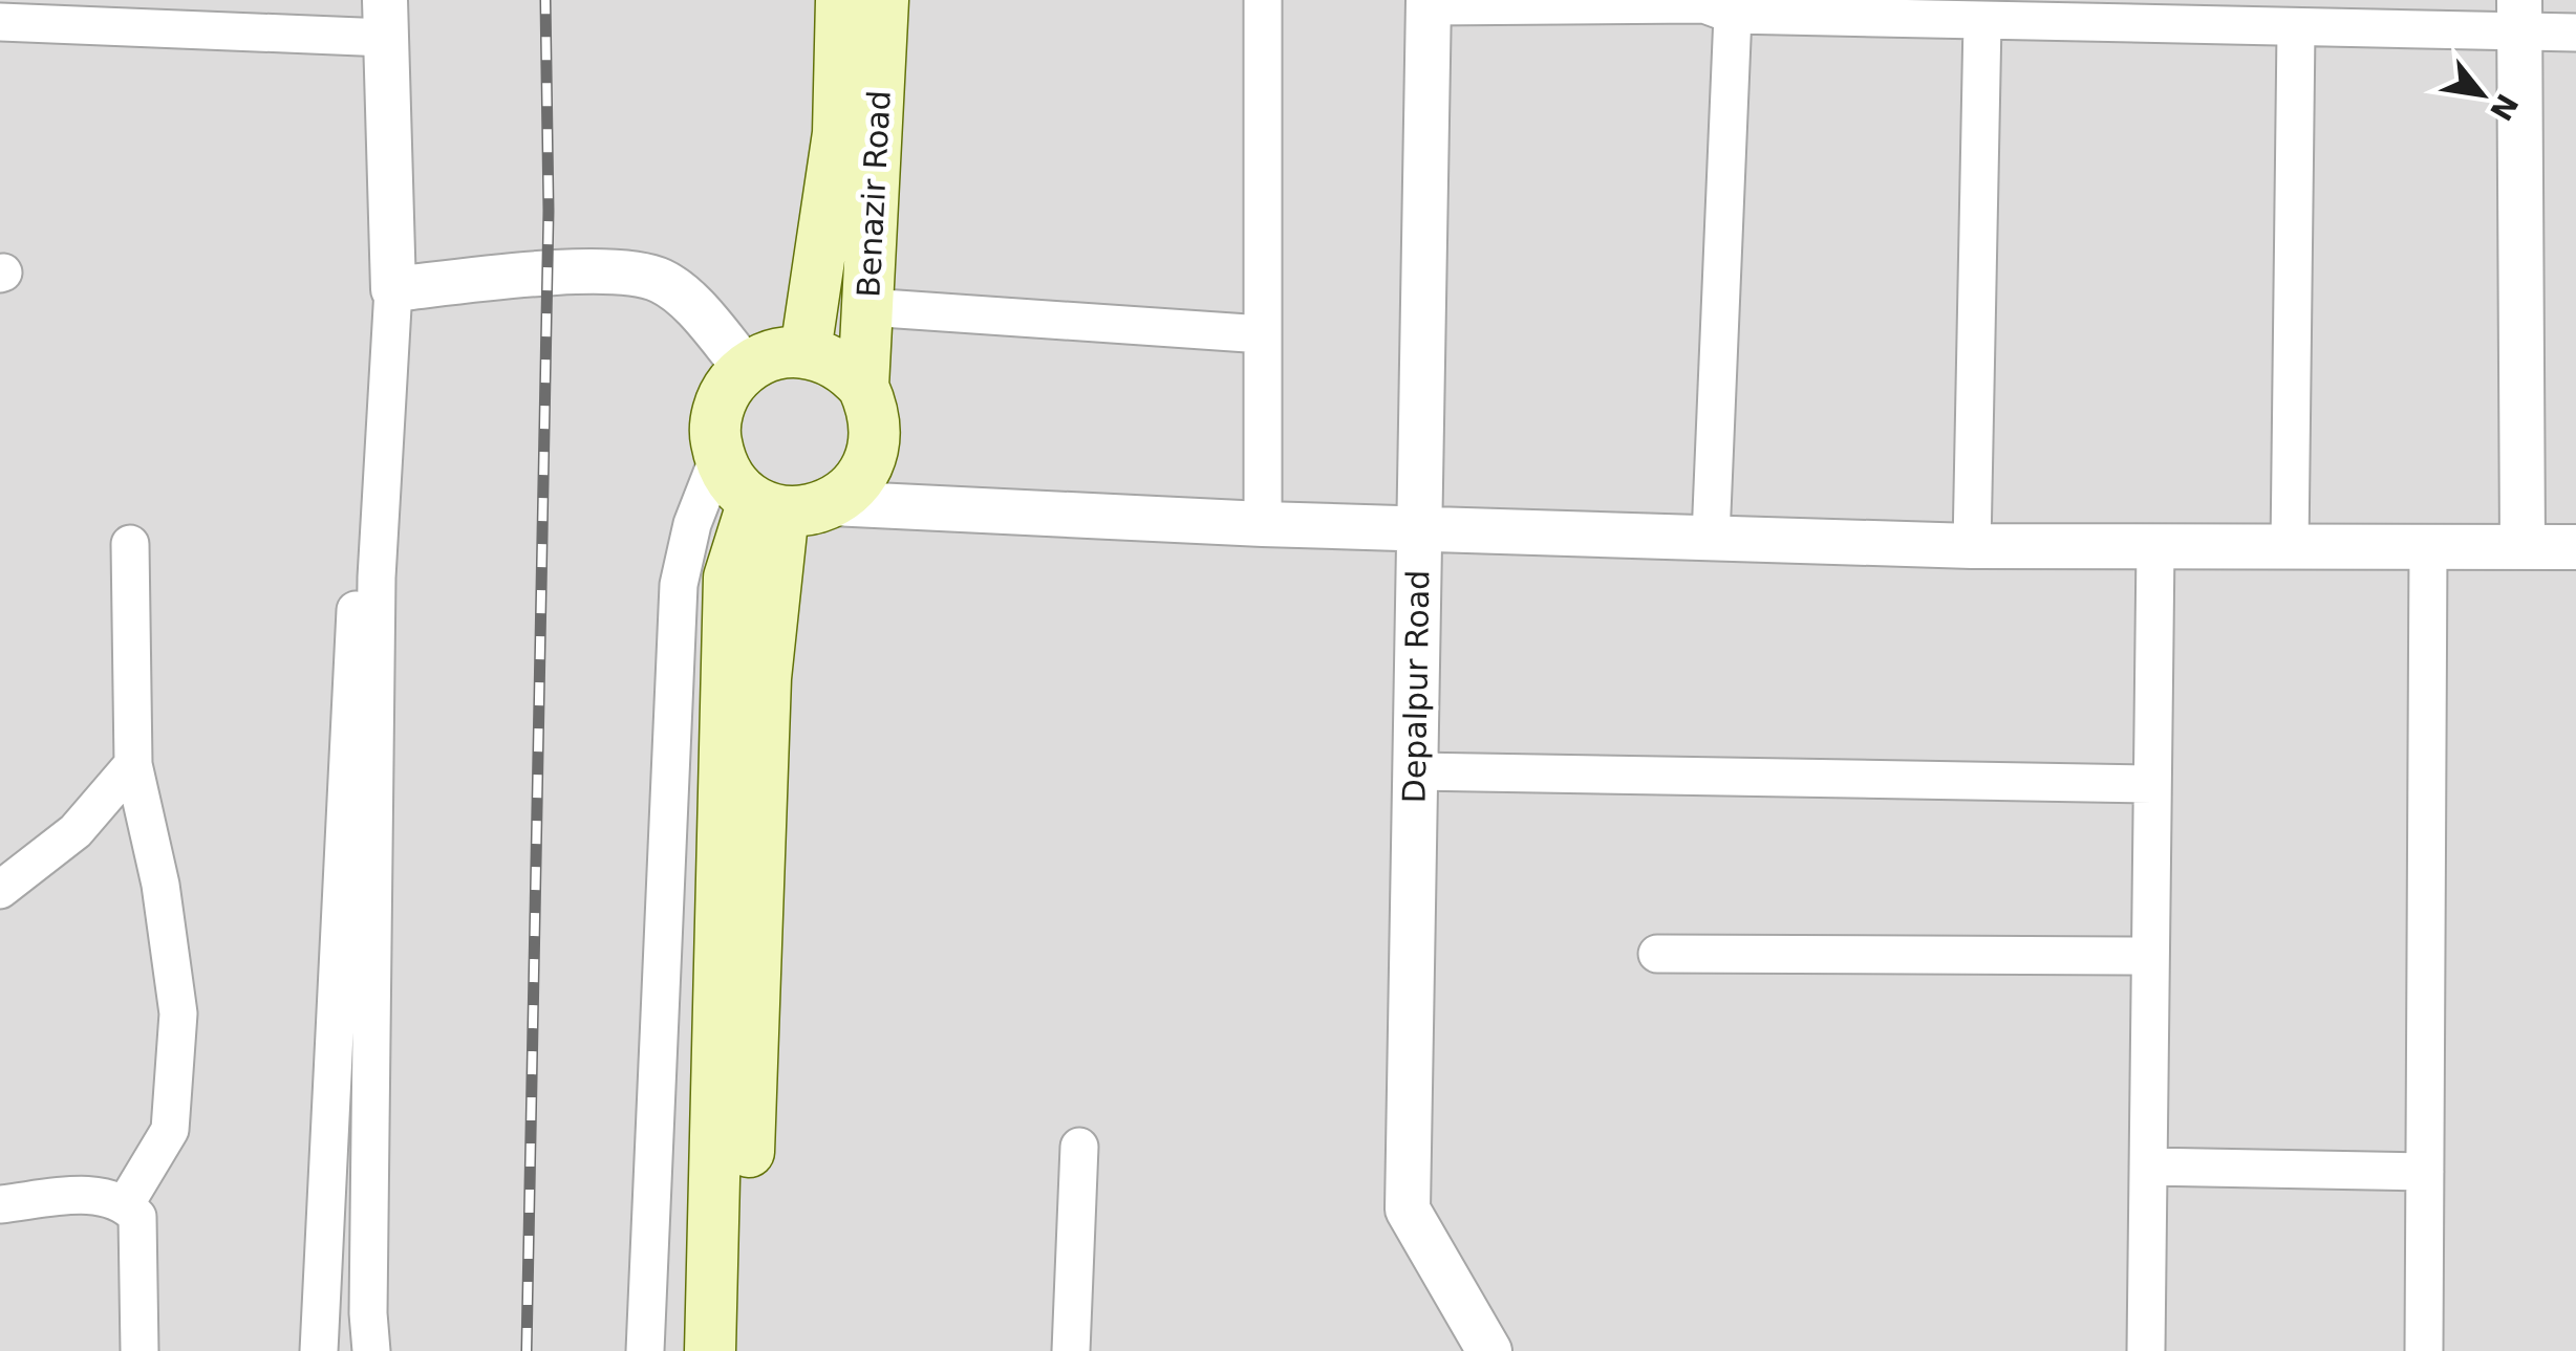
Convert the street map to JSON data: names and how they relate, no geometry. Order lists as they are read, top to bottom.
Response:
{
  "streets": {
    "main road": ["Benazir Road"],
    "street": ["Depalpur Road"]
  },
  "north": "bottom right"
}
